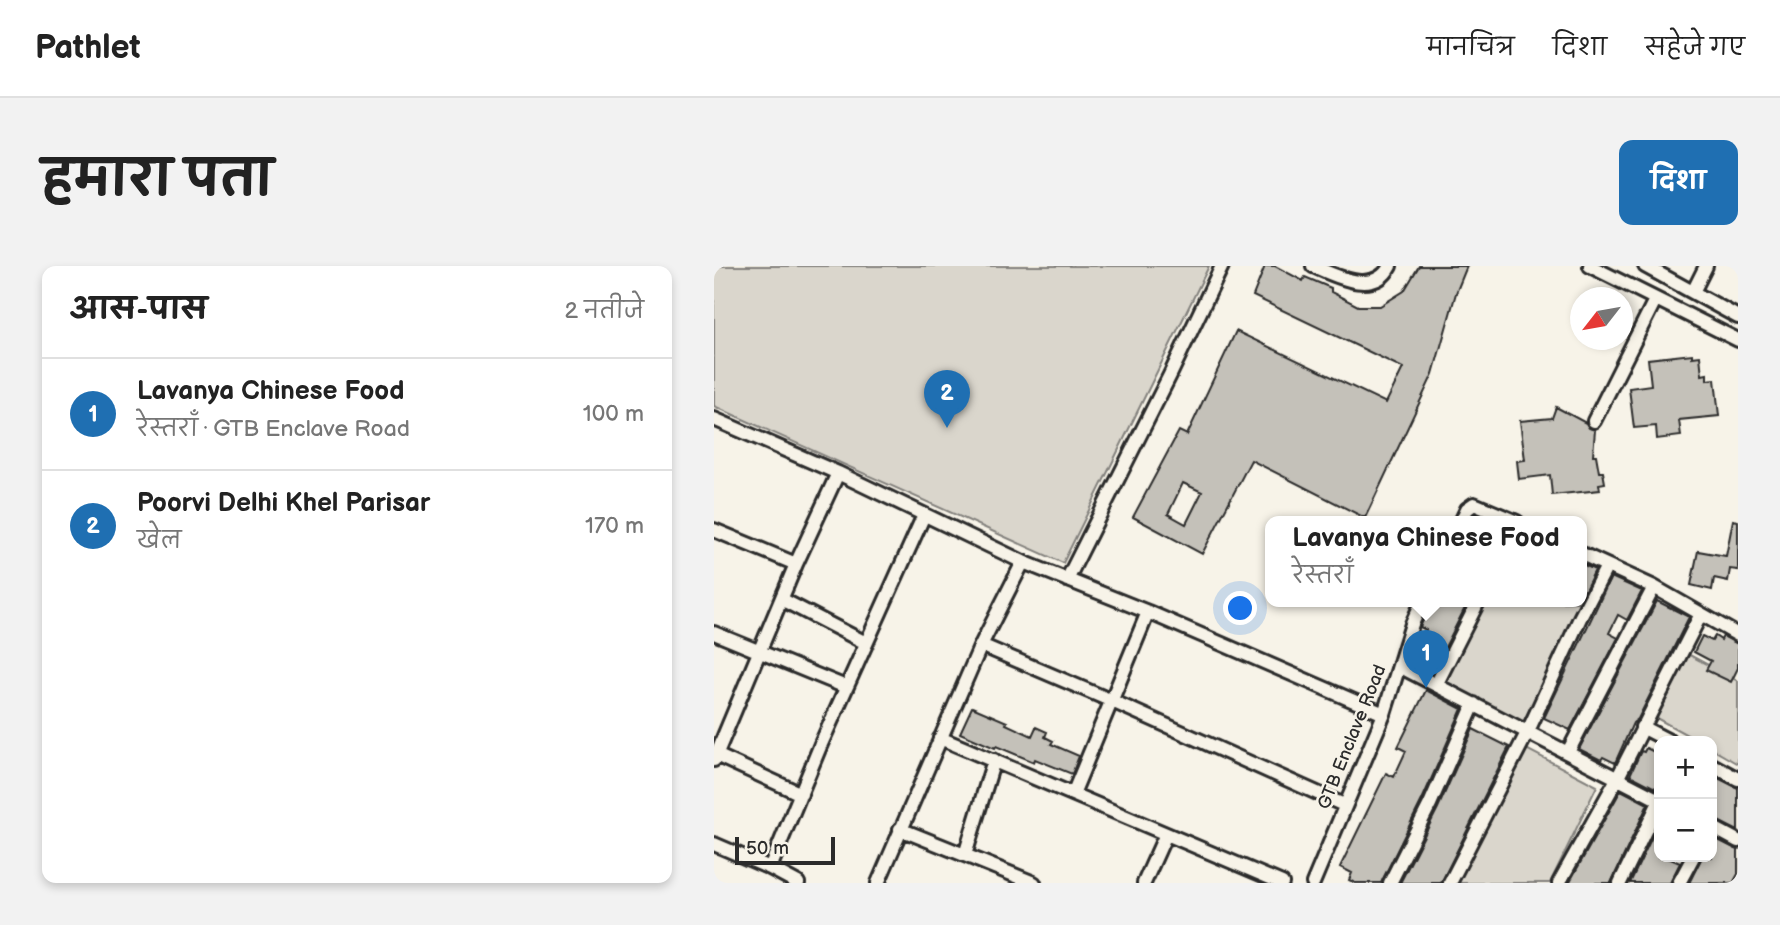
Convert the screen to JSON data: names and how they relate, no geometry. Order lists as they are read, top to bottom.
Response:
{
  "streets": {
    "street": ["GTB Enclave Road"]
  },
  "scale_bar": "50 m",
  "north": "bottom left",
  "page": {
    "header": "Pathlet",
    "nav": ["मानचित्र", "दिशा", "सहेजे गए"],
    "title": "हमारा पता",
    "buttons": "दिशा",
    "heading": ["आस-पास", "2 नतीजे"],
    "list": [
      {
        "mark": "1",
        "name": "Lavanya Chinese Food",
        "note": "रेस्तराँ · GTB Enclave Road",
        "value": "100 m"
      },
      {
        "mark": "2",
        "name": "Poorvi Delhi Khel Parisar",
        "note": "खेल",
        "value": "170 m"
      }
    ],
    "pins": ["2", "1"],
    "popup": ["Lavanya Chinese Food", "रेस्तराँ"],
    "map_buttons": ["+", "−"],
    "scale": "50 m"
  }
}
